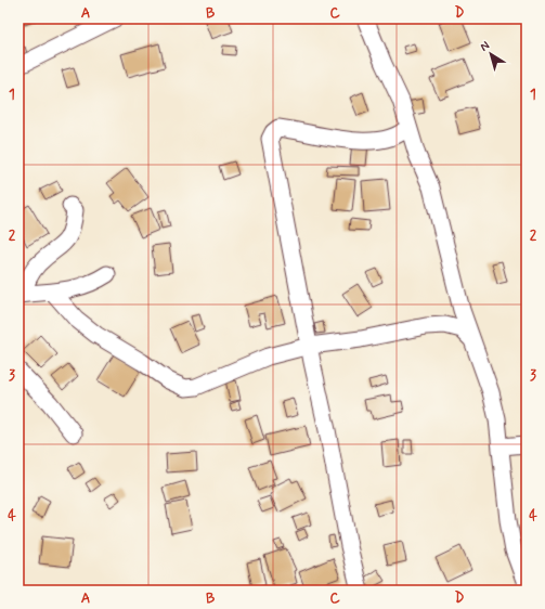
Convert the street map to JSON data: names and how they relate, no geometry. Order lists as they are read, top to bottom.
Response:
{
  "north": "top left",
  "grid": {
    "columns": [
      "A",
      "B",
      "C",
      "D"
    ],
    "rows": [
      "1",
      "2",
      "3",
      "4"
    ]
  }
}
